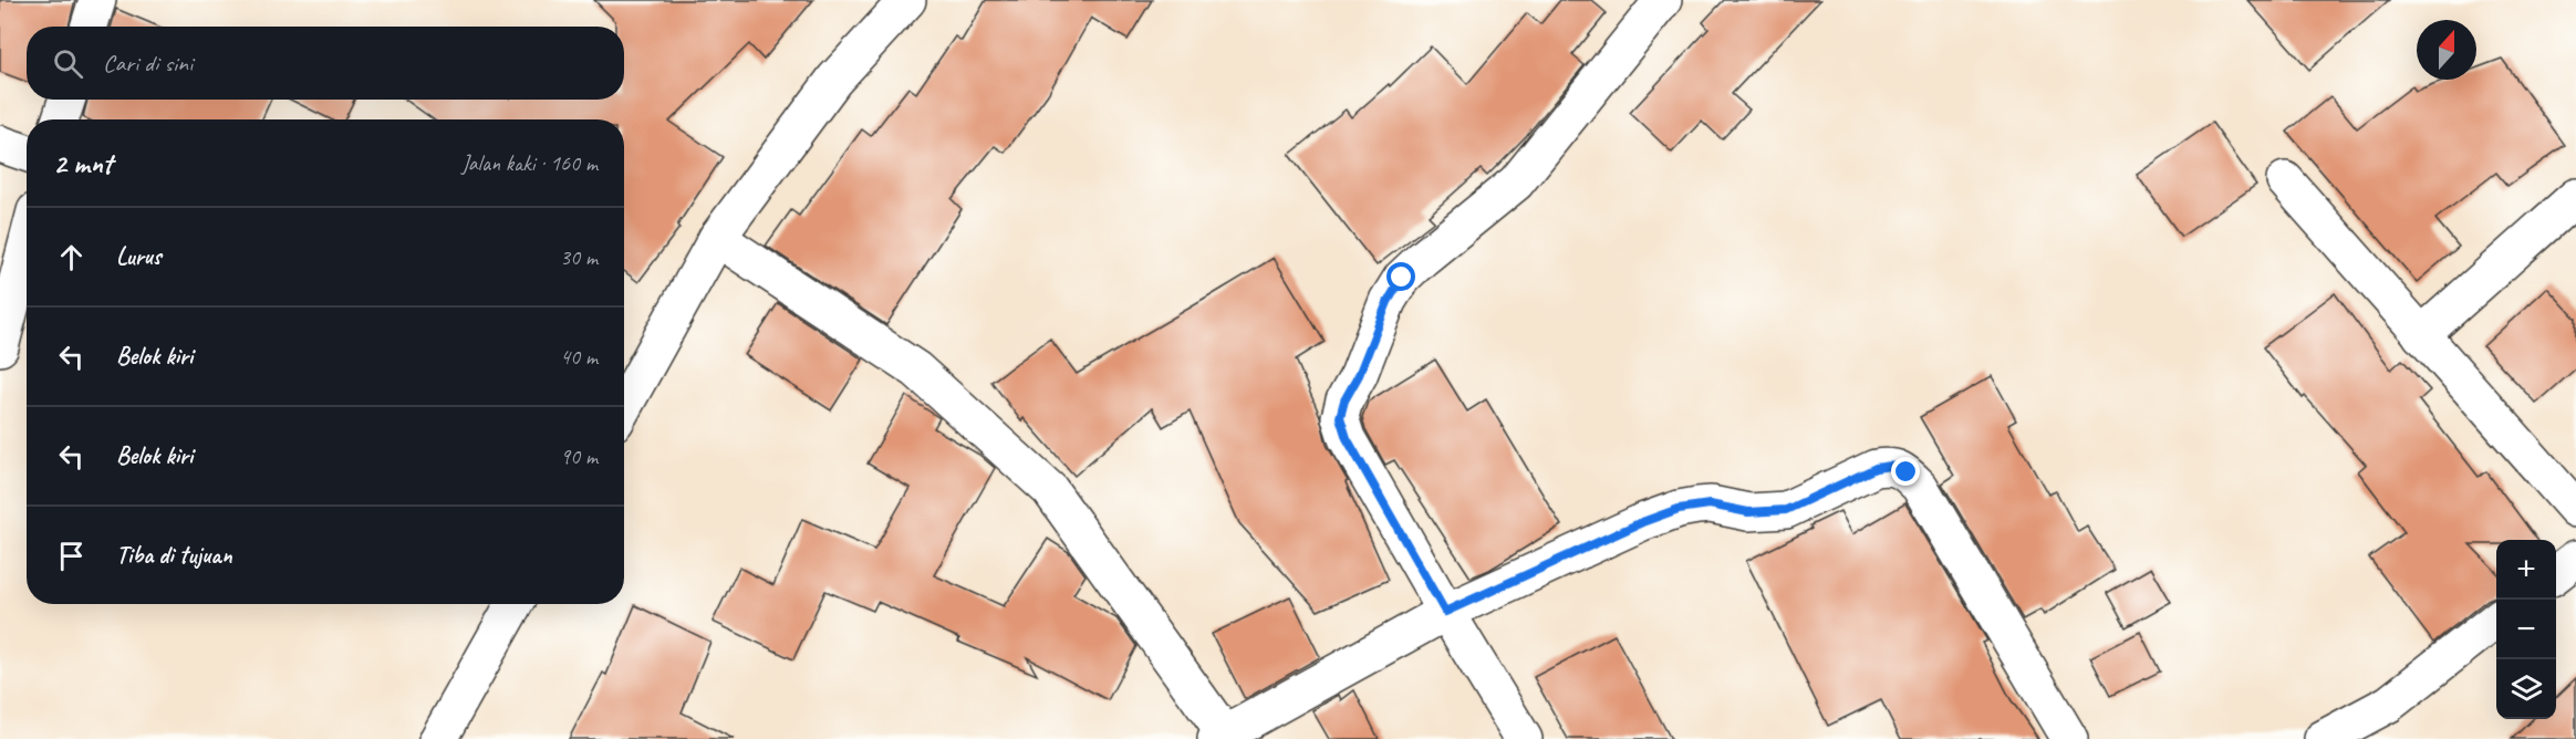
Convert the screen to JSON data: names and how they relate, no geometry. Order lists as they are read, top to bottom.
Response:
{
  "north": "top",
  "page": {
    "search": "Cari di sini",
    "heading": ["2 mnt", "Jalan kaki · 160 m"],
    "list": [
      ["Lurus", "30 m"],
      ["Belok kiri", "40 m"],
      ["Belok kiri", "90 m"],
      "Tiba di tujuan"
    ],
    "map_buttons": ["+", "−"]
  }
}
